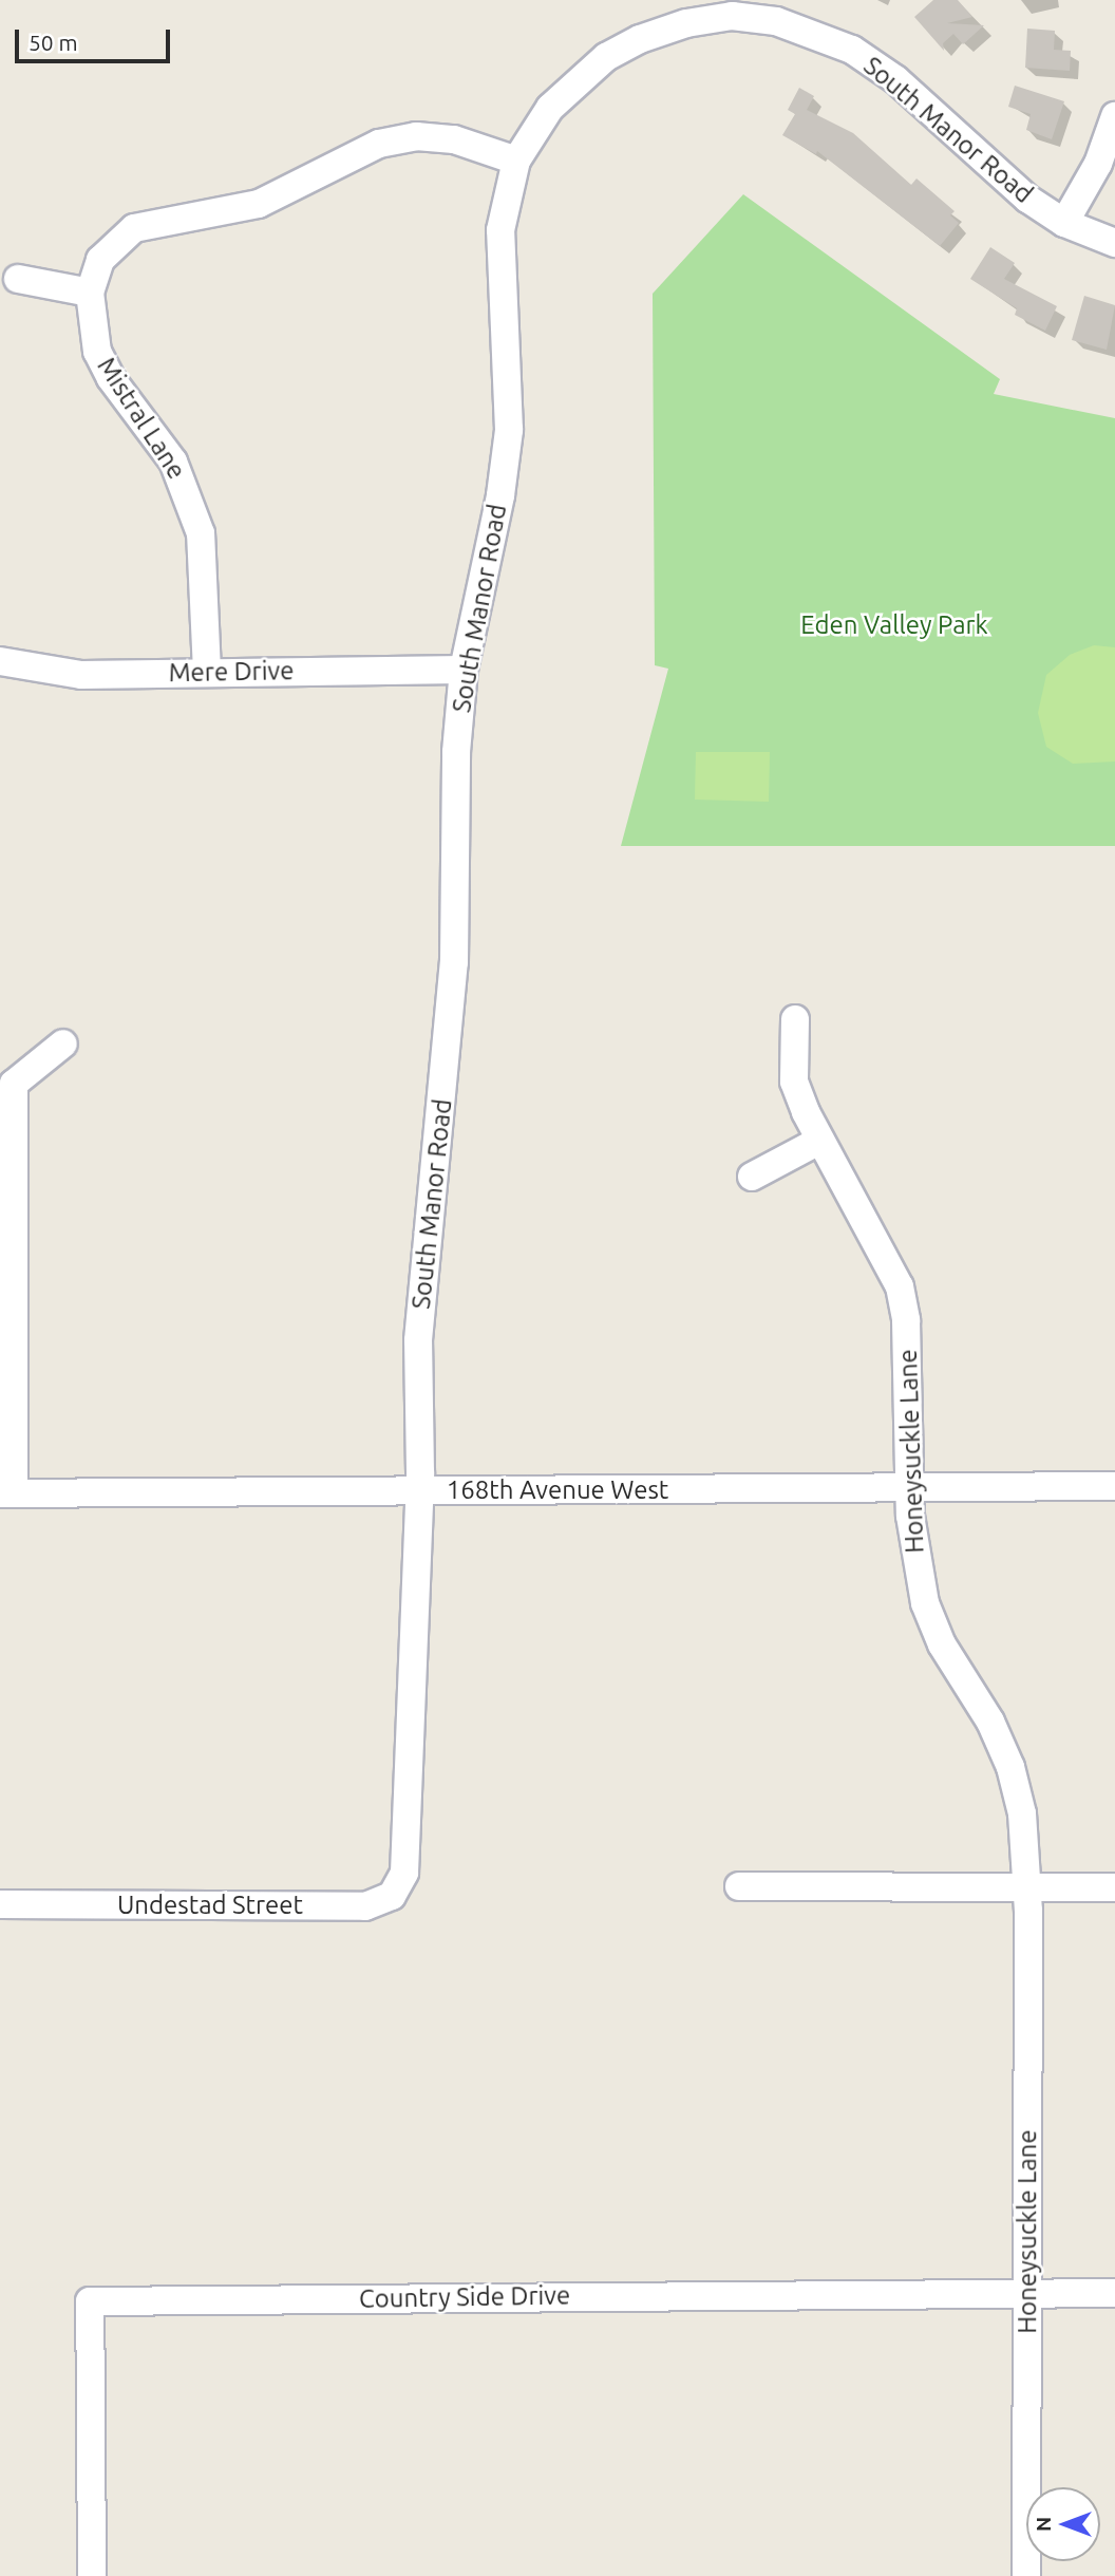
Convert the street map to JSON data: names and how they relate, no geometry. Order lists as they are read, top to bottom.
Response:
{
  "streets": {
    "street": [
      "South Manor Road",
      "Mistral Lane",
      "Mere Drive",
      "Honeysuckle Lane",
      "168th Avenue West",
      "Undestad Street",
      "Country Side Drive"
    ]
  },
  "crossings": [
    ["South Manor Road", "Mistral Lane"],
    ["South Manor Road", "Mere Drive"],
    ["South Manor Road", "168th Avenue West"],
    ["South Manor Road", "Undestad Street"],
    ["Mistral Lane", "Mere Drive"],
    ["Honeysuckle Lane", "168th Avenue West"],
    ["Honeysuckle Lane", "Country Side Drive"]
  ],
  "parks": ["Eden Valley Park"],
  "scale_bar": "50 m",
  "north": "left"
}
